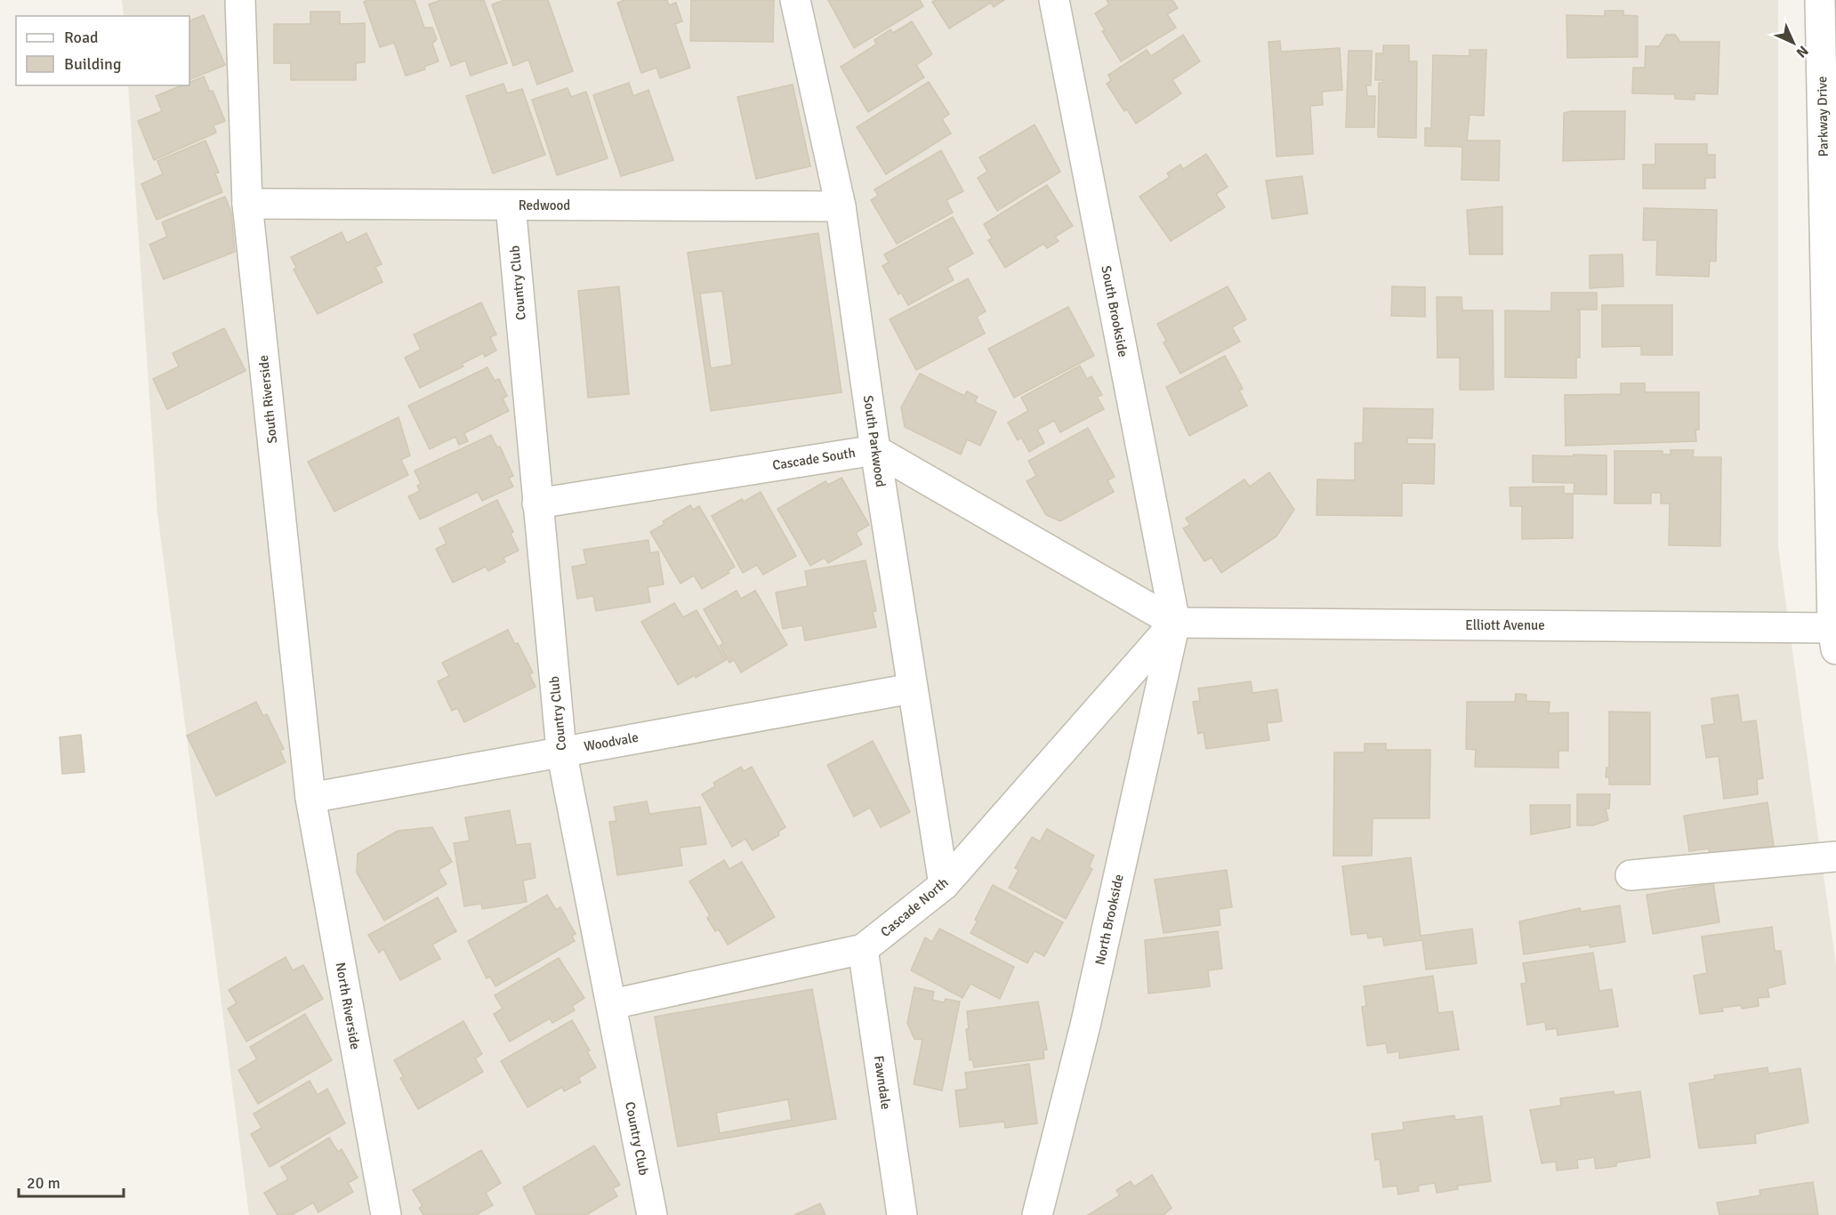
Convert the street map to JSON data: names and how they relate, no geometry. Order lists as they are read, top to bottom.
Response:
{
  "streets": {
    "street": [
      "Parkway Drive",
      "Redwood",
      "Country Club",
      "South Brookside",
      "South Riverside",
      "South Parkwood",
      "Cascade South",
      "Elliott Avenue",
      "Woodvale",
      "Cascade North",
      "North Brookside",
      "North Riverside",
      "Fawndale"
    ]
  },
  "crossings": [
    ["Parkway Drive", "Elliott Avenue"],
    ["Redwood", "Country Club"],
    ["Redwood", "South Riverside"],
    ["Redwood", "South Parkwood"],
    ["Country Club", "Cascade South"],
    ["Country Club", "Woodvale"],
    ["Country Club", "Cascade North"],
    ["South Brookside", "Elliott Avenue"],
    ["South Brookside", "Cascade North"],
    ["South Brookside", "North Brookside"],
    ["South Riverside", "Woodvale"],
    ["South Riverside", "North Riverside"],
    ["South Parkwood", "Cascade South"],
    ["South Parkwood", "Woodvale"],
    ["South Parkwood", "Cascade North"],
    ["Elliott Avenue", "Cascade North"],
    ["Elliott Avenue", "North Brookside"],
    ["Woodvale", "North Riverside"],
    ["Cascade North", "North Brookside"],
    ["Cascade North", "Fawndale"]
  ],
  "legend": ["Road", "Building"],
  "scale_bar": "20 m",
  "north": "bottom right"
}
